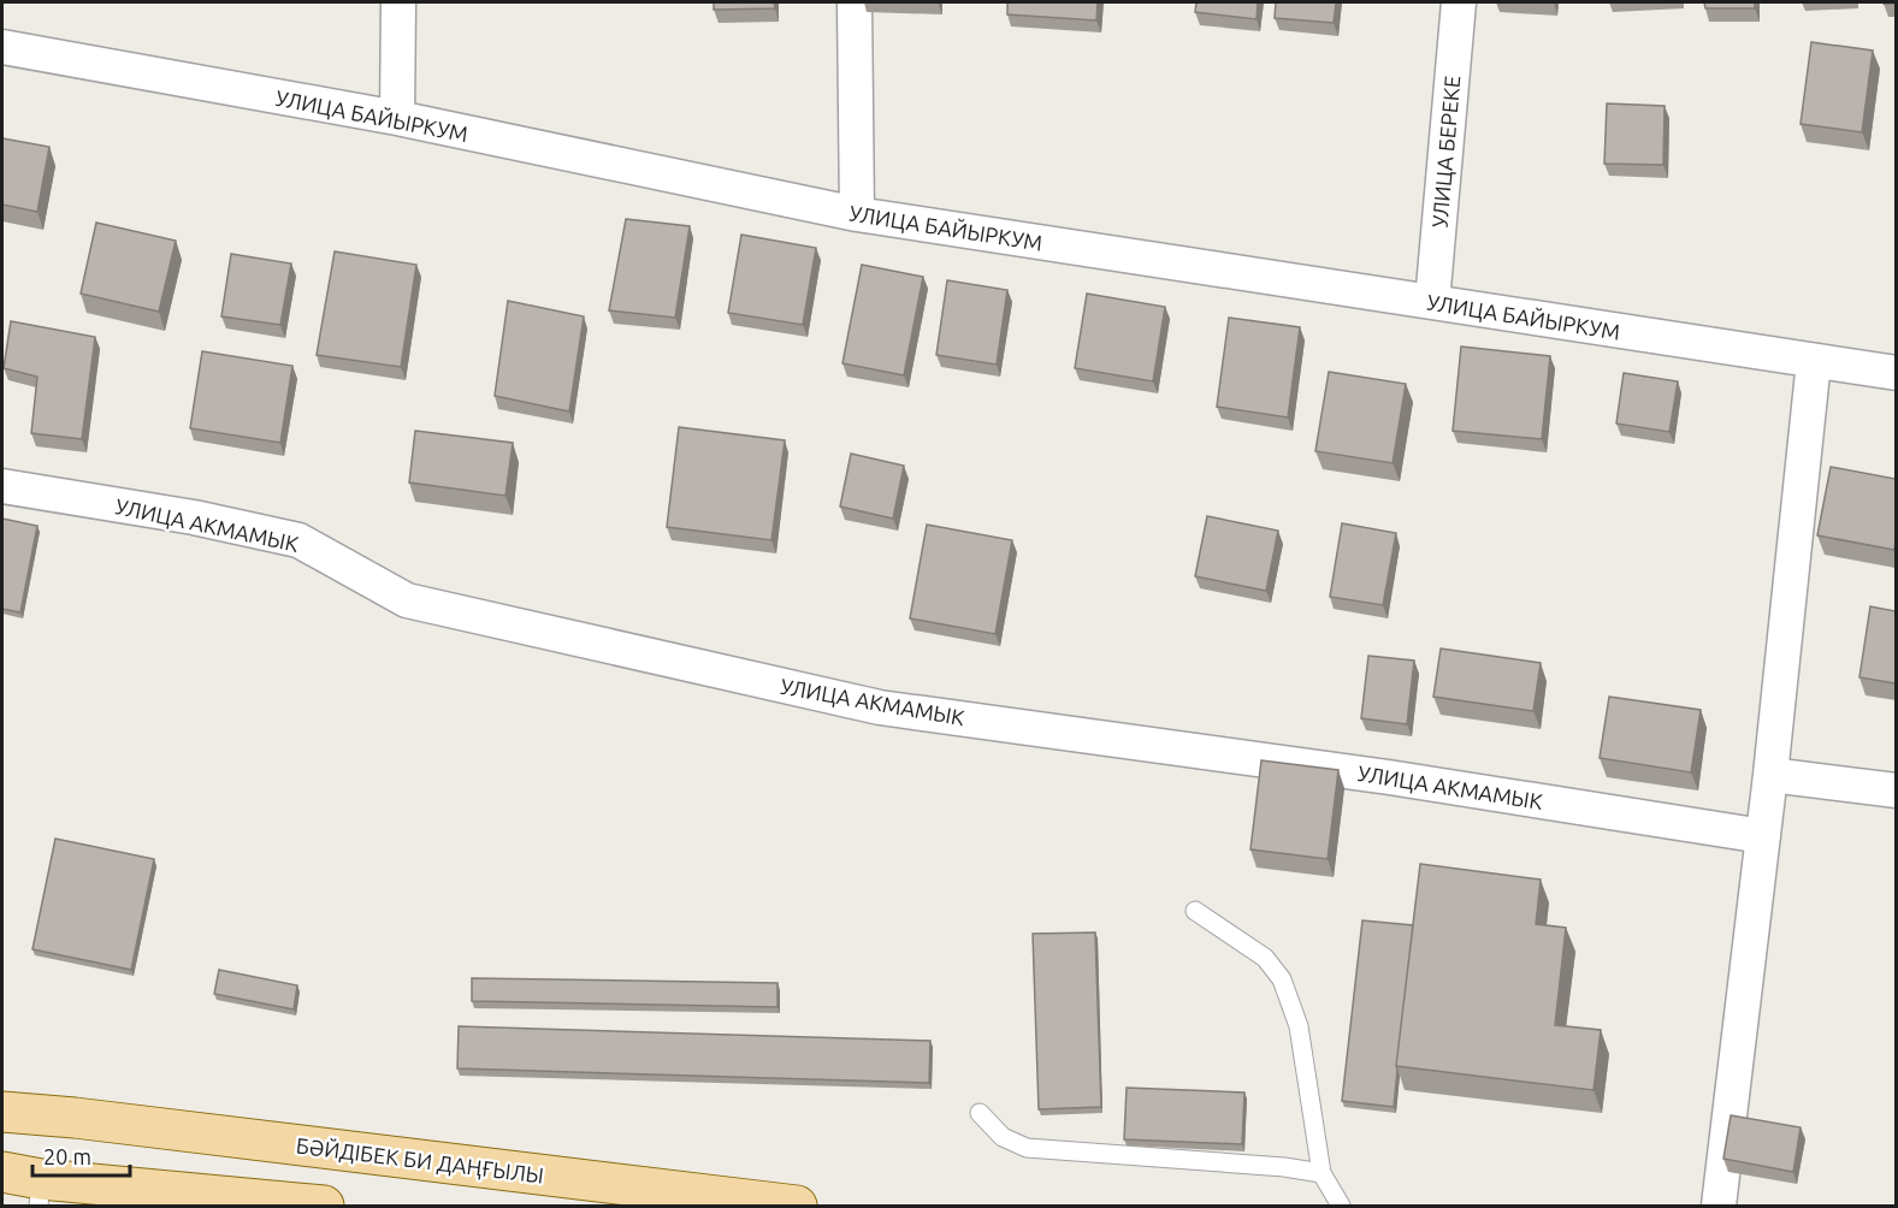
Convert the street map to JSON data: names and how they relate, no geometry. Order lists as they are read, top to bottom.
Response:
{
  "streets": {
    "main road": ["БӘЙДІБЕК БИ ДАҢҒЫЛЫ"],
    "street": ["УЛИЦА БАЙЫРКУМ", "УЛИЦА БЕРЕКЕ", "УЛИЦА АКМАМЫК"]
  },
  "crossings": [
    ["УЛИЦА БАЙЫРКУМ", "УЛИЦА БЕРЕКЕ"]
  ],
  "scale_bar": "20 m"
}
